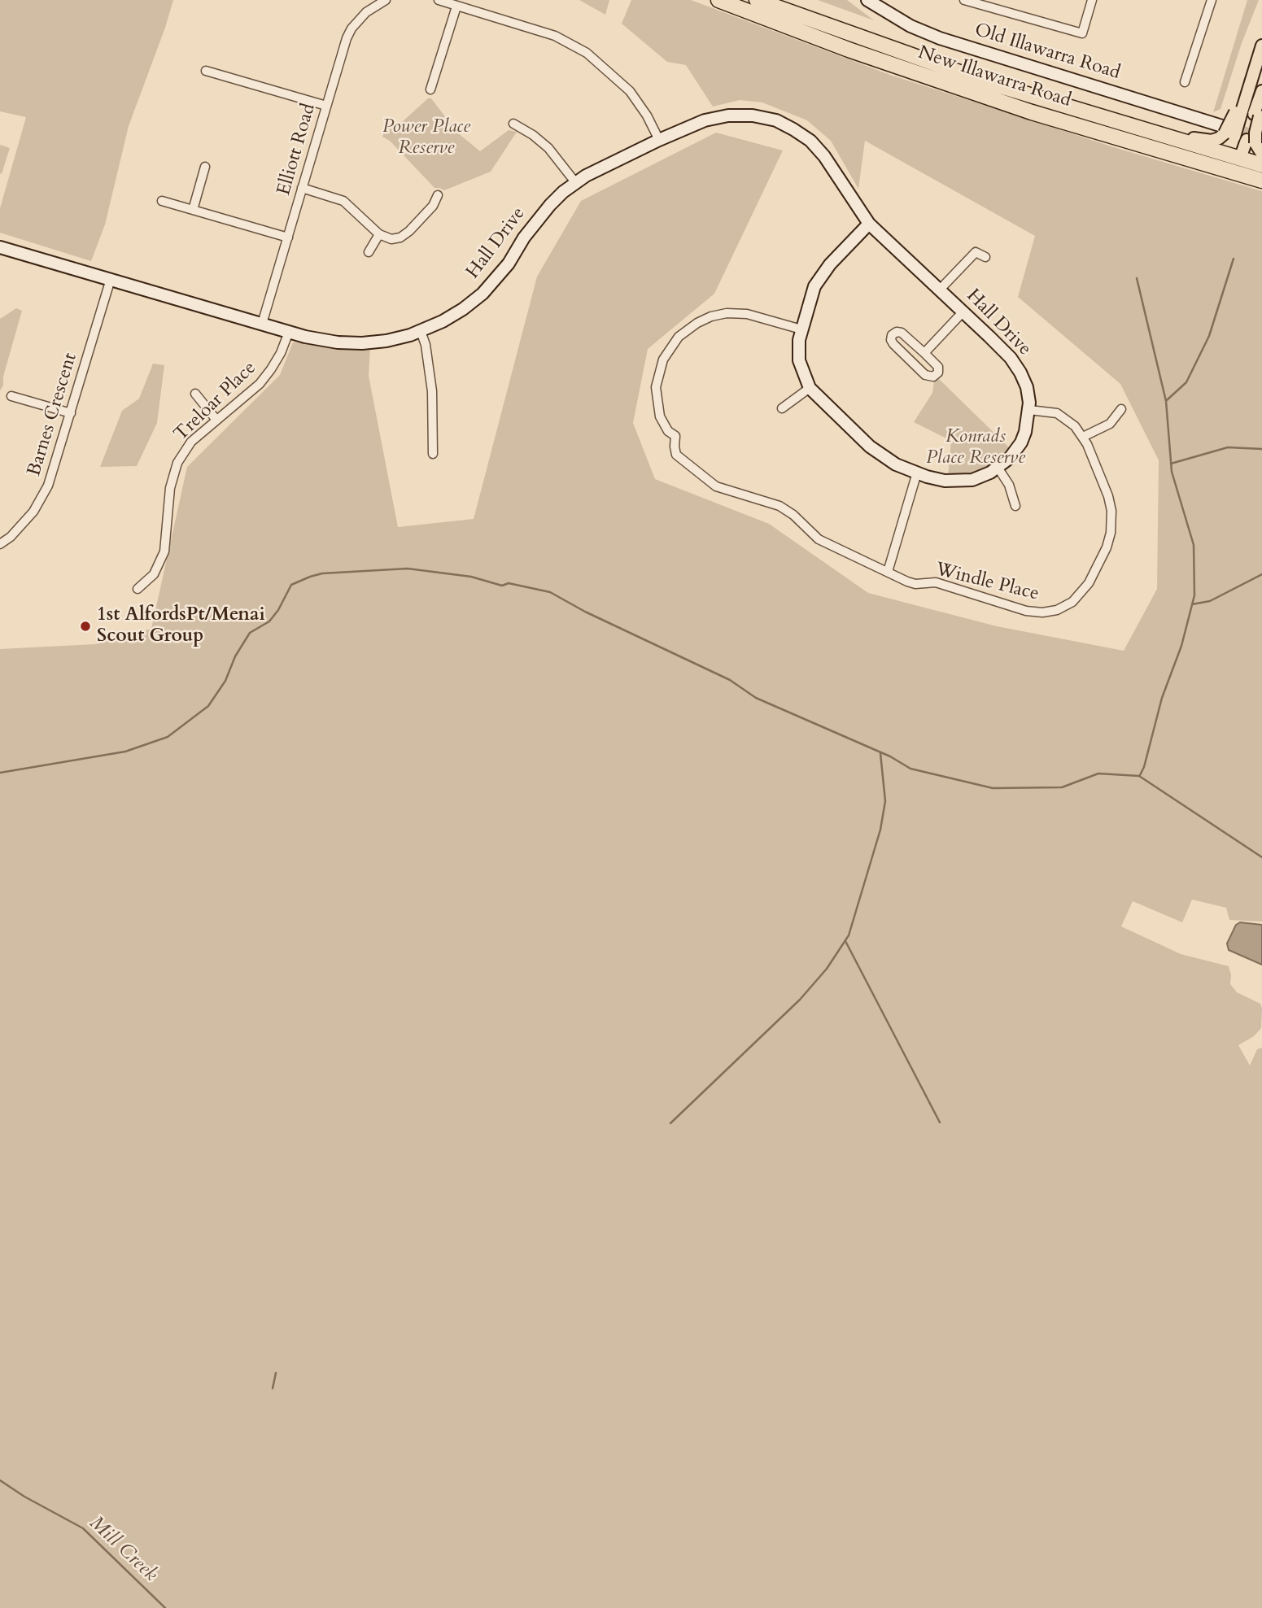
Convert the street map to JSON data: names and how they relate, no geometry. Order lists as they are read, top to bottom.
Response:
{
  "streets": {
    "highway": ["New Illawarra Road"],
    "street": [
      "Old Illawarra Road",
      "Elliott Road",
      "Hall Drive",
      "Treloar Place",
      "Barnes Crescent",
      "Windle Place"
    ]
  },
  "crossings": [
    ["Elliott Road", "Hall Drive"],
    ["Hall Drive", "Treloar Place"],
    ["Hall Drive", "Barnes Crescent"],
    ["Hall Drive", "Windle Place"]
  ],
  "water": ["Mill Creek"],
  "parks": ["Power Place Reserve", "Konrads Place Reserve"],
  "places": ["1st AlfordsPt/Menai Scout Group"]
}
